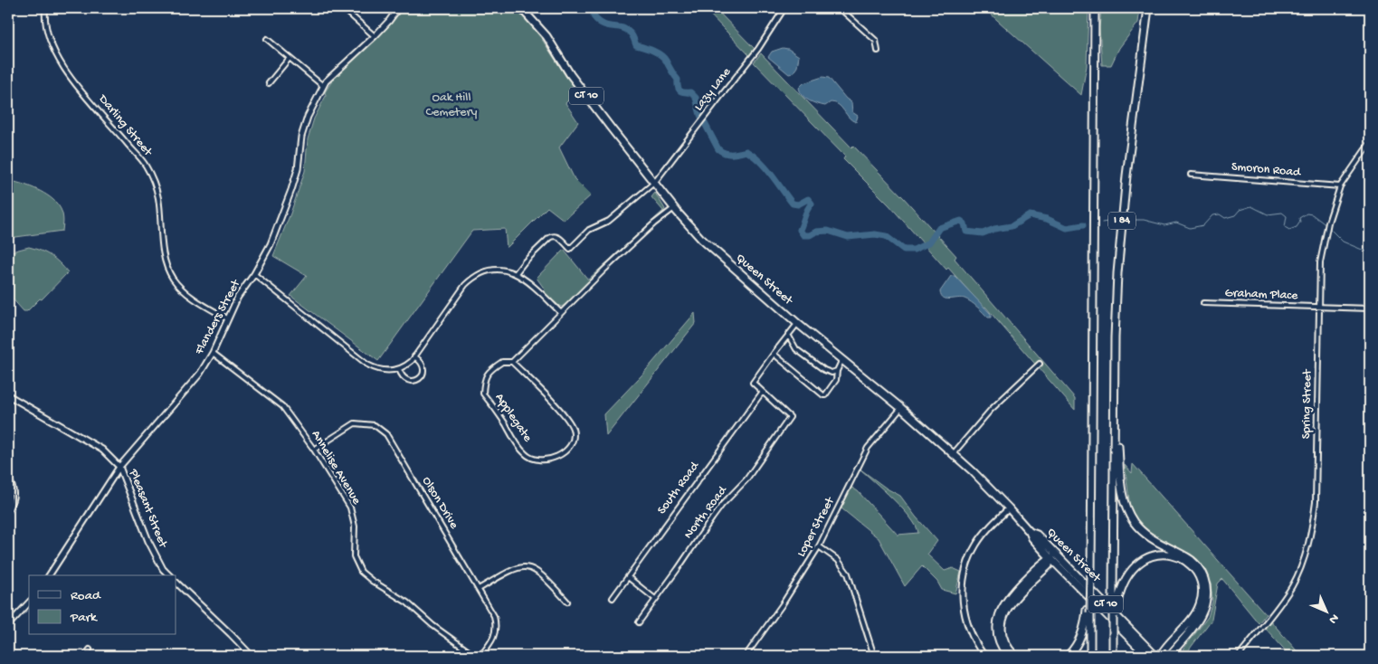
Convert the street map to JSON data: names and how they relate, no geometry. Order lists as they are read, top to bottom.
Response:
{
  "streets": {
    "highway": ["CT 10", "I 84", "Queen Street"],
    "street": [
      "Lazy Lane",
      "Darling Street",
      "Smoron Road",
      "Graham Place",
      "Flanders Street",
      "Spring Street",
      "Applegate",
      "Annelise Avenue",
      "South Road",
      "Olson Drive",
      "Pleasant Street",
      "North Road",
      "Loper Street"
    ]
  },
  "crossings": [
    ["Lazy Lane", "Queen Street"],
    ["Darling Street", "Flanders Street"],
    ["Smoron Road", "Spring Street"],
    ["Queen Street", "Applegate"],
    ["Queen Street", "Loper Street"],
    ["Graham Place", "Spring Street"],
    ["Flanders Street", "Annelise Avenue"],
    ["Flanders Street", "Pleasant Street"],
    ["Annelise Avenue", "Olson Drive"],
    ["South Road", "North Road"]
  ],
  "parks": ["Oak Hill Cemetery"],
  "legend": ["Road", "Park"],
  "north": "bottom right"
}
